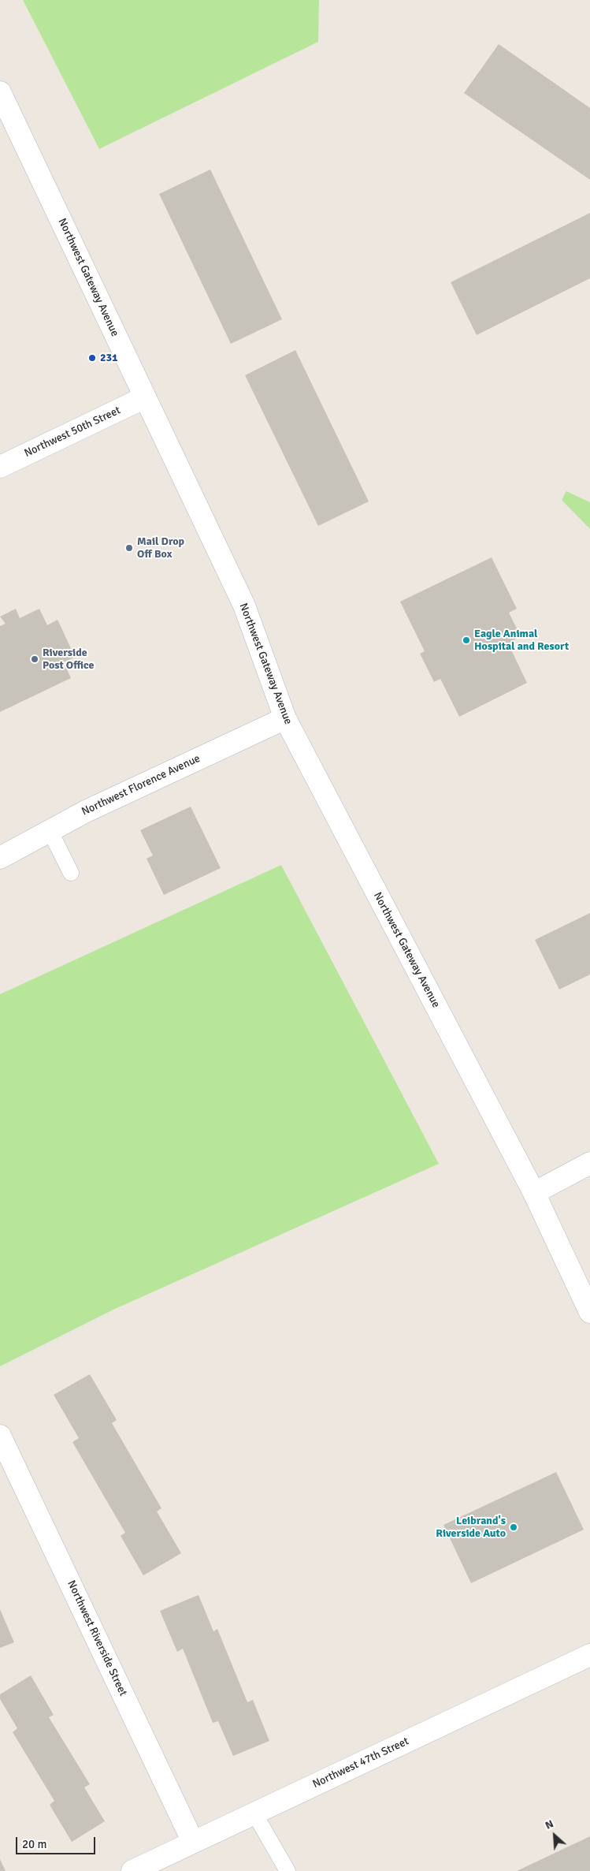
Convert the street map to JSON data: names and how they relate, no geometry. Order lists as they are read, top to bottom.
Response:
{
  "streets": {
    "street": [
      "Northwest Gateway Avenue",
      "Northwest 50th Street",
      "Northwest Florence Avenue",
      "Northwest Riverside Street",
      "Northwest 47th Street"
    ]
  },
  "crossings": [
    ["Northwest Gateway Avenue", "Northwest 50th Street"],
    ["Northwest Gateway Avenue", "Northwest Florence Avenue"],
    ["Northwest Riverside Street", "Northwest 47th Street"]
  ],
  "places": [
    "231",
    "Mail Drop Off Box",
    "Eagle Animal Hospital and Resort",
    "Riverside Post Office",
    "Leibrand's Riverside Auto"
  ],
  "scale_bar": "20 m",
  "north": "top left"
}
